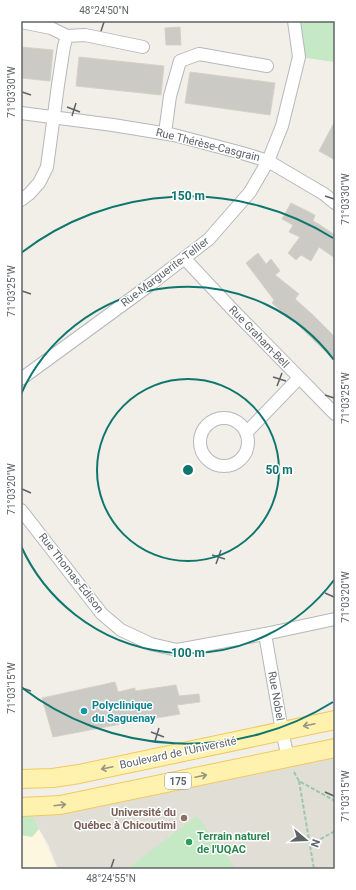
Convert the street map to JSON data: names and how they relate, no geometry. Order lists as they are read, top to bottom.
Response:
{
  "streets": {
    "main road": ["Boulevard de l'Université", "175"],
    "street": [
      "Rue Thérèse-Casgrain",
      "Rue Marguerite-Tellier",
      "Rue Graham-Bell",
      "Rue Thomas-Edison",
      "Rue Nobel"
    ]
  },
  "crossings": [
    ["Rue Thérèse-Casgrain", "Rue Marguerite-Tellier"],
    ["Rue Marguerite-Tellier", "Rue Graham-Bell"],
    ["Rue Thomas-Edison", "Rue Nobel"],
    ["Rue Nobel", "Boulevard de l'Université"],
    ["Rue Nobel", "175"]
  ],
  "places": ["Polyclinique du Saguenay", "Université du Québec à Chicoutimi", "Terrain naturel de l'UQAC"],
  "north": "right",
  "coordinates": [
    "48°24'50\"N",
    "71°03'30\"W",
    "71°03'25\"W",
    "71°03'20\"W",
    "71°03'15\"W",
    "48°24'55\"N"
  ],
  "rings": ["150 m", "50 m", "100 m"]
}
